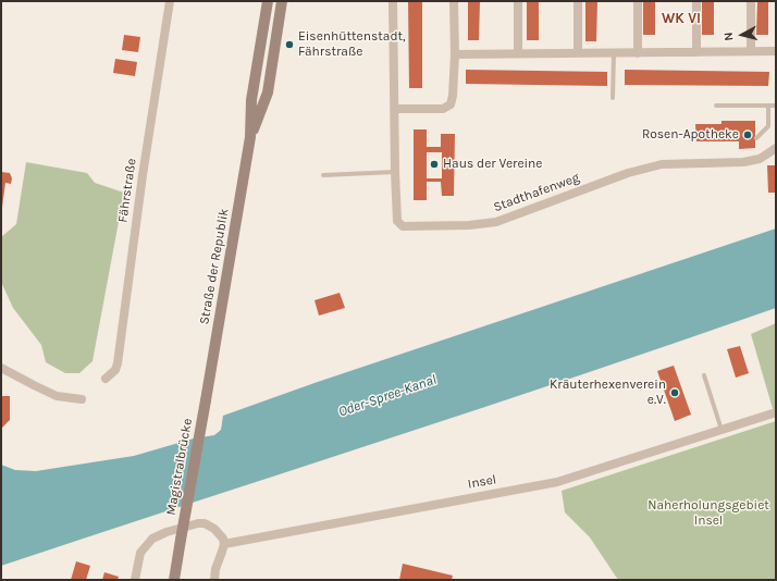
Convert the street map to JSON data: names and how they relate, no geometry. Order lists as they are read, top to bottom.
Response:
{
  "streets": {
    "main road": ["Straße der Republik", "Magistralbrücke"],
    "street": ["Fährstraße", "Stadthafenweg", "Insel"]
  },
  "crossings": [
    ["Straße der Republik", "Magistralbrücke"]
  ],
  "districts": ["WK VI"],
  "water": ["Oder-Spree-Kanal"],
  "parks": ["Naherholungsgebiet Insel"],
  "places": [
    "Eisenhüttenstadt, Fährstraße",
    "Rosen-Apotheke",
    "Haus der Vereine",
    "Kräuterhexenverein e.V."
  ],
  "north": "left"
}
